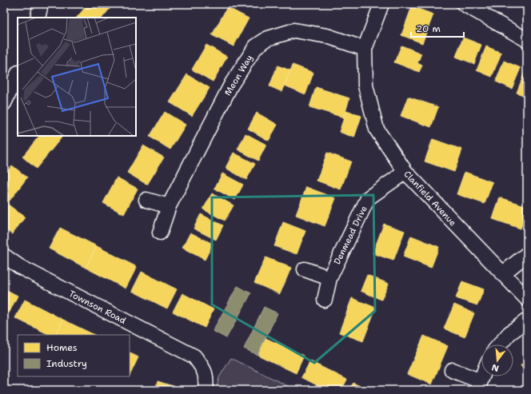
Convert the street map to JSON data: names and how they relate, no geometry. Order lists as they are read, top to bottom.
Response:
{
  "streets": {
    "street": [
      "Meon Way",
      "Clanfield Avenue",
      "Denmead Drive",
      "Townson Road"
    ]
  },
  "crossings": [
    ["Meon Way", "Clanfield Avenue"],
    ["Clanfield Avenue", "Denmead Drive"]
  ],
  "legend": ["Homes", "Industry"],
  "scale_bar": "20 m",
  "north": "bottom"
}
